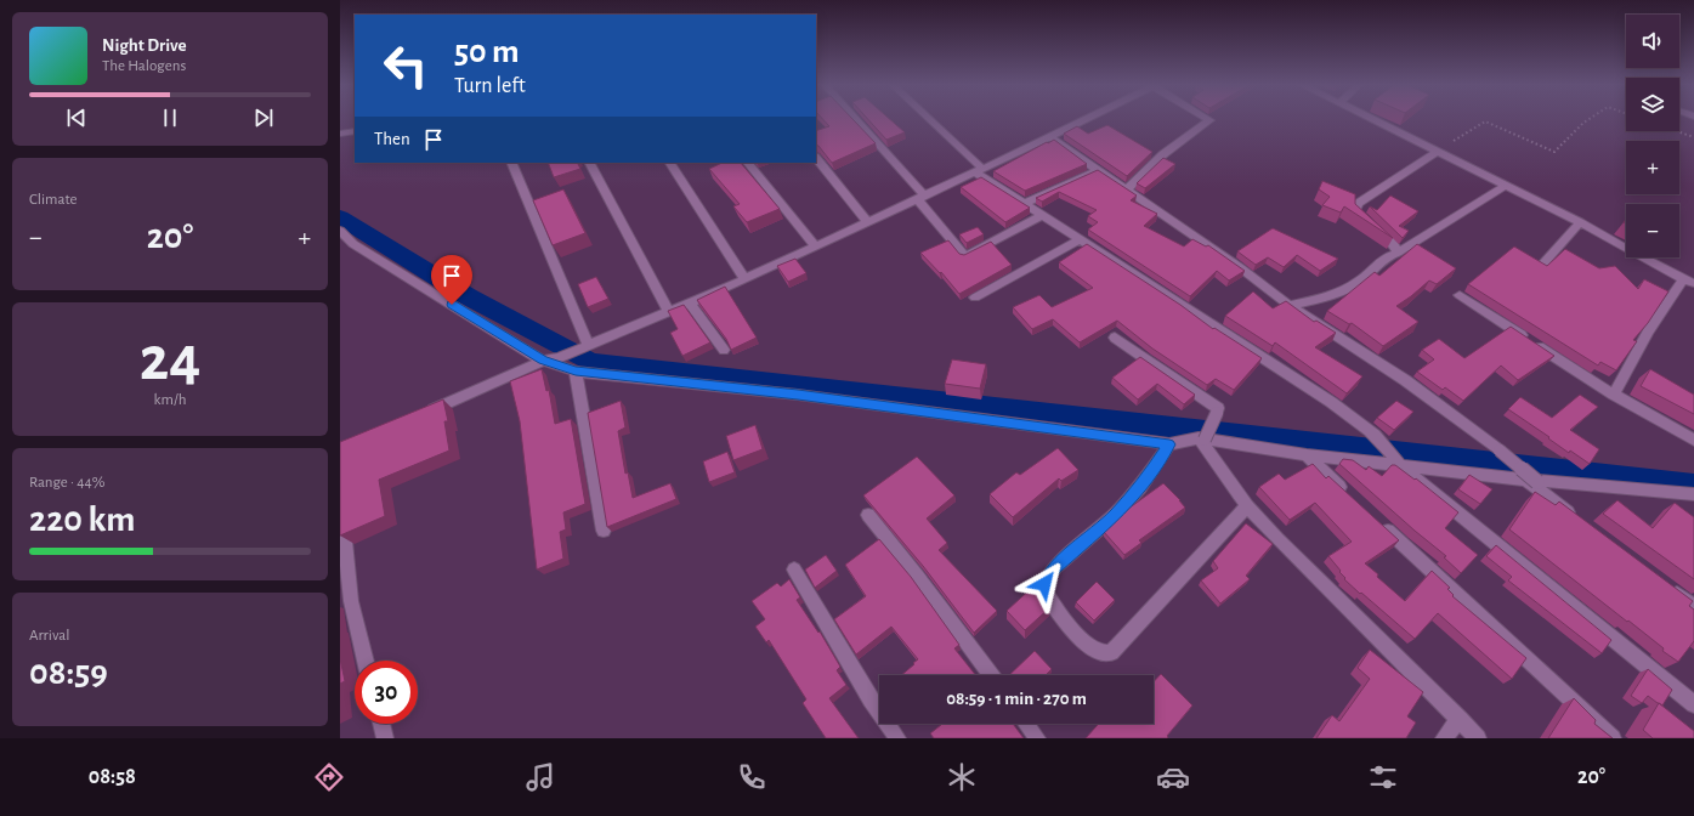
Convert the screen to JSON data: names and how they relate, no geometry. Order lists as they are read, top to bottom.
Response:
{
  "page": {
    "map_buttons": ["+", "−"],
    "turn": ["50 m", "Turn left"],
    "song": ["Night Drive", "The Halogens"],
    "then": "Then",
    "tile": [
      "Climate",
      ["24", "km/h"],
      ["Range · 44%", "220 km"],
      ["Arrival", "08:59"]
    ],
    "heat": ["−", "20°", "+"],
    "limit": "30",
    "trip": "08:59 · 1 min · 270 m",
    "tabs": ["08:58", "20°"]
  }
}
